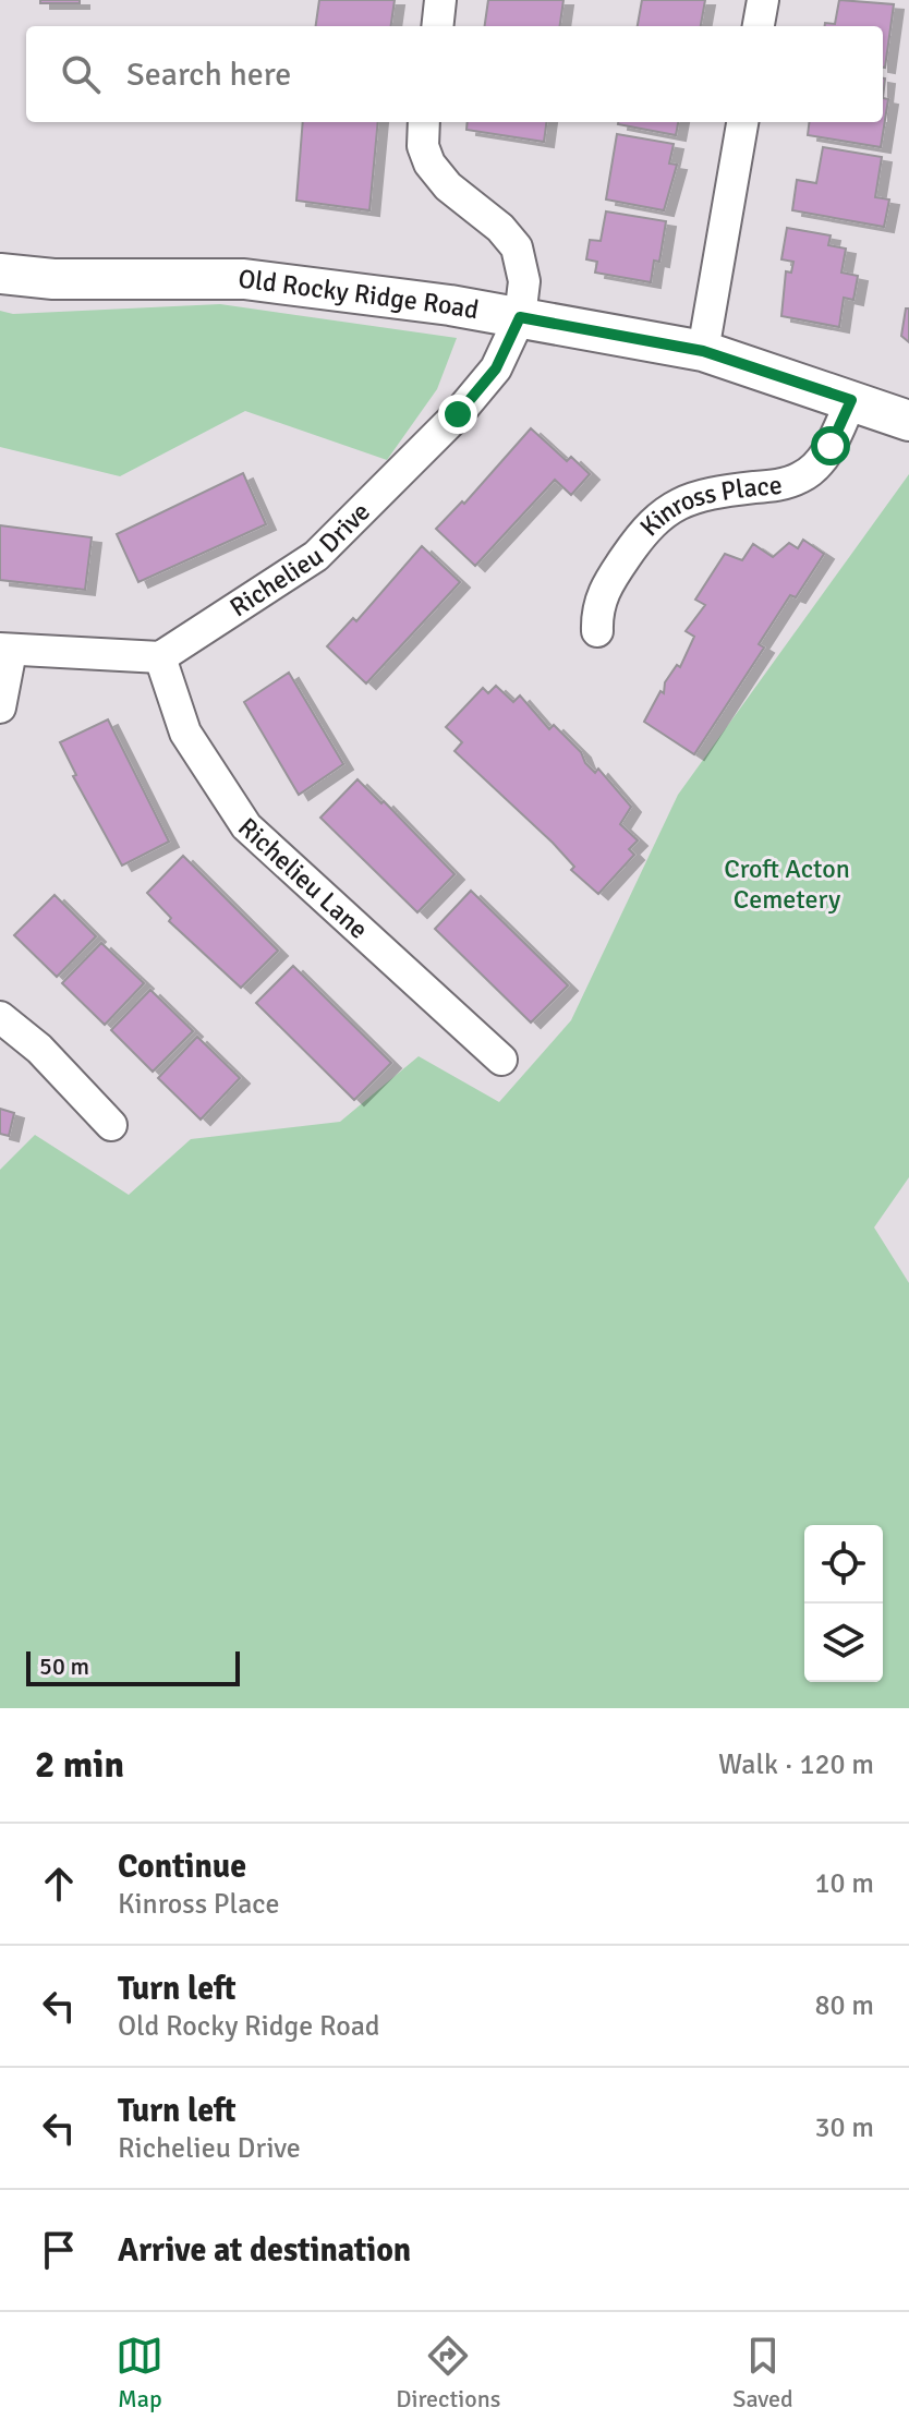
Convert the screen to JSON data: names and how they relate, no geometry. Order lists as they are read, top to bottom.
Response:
{
  "streets": {
    "street": [
      "Old Rocky Ridge Road",
      "Kinross Place",
      "Richelieu Drive",
      "Richelieu Lane"
    ]
  },
  "crossings": [
    ["Old Rocky Ridge Road", "Kinross Place"],
    ["Old Rocky Ridge Road", "Richelieu Drive"],
    ["Richelieu Drive", "Richelieu Lane"]
  ],
  "parks": ["Croft Acton Cemetery"],
  "scale_bar": "50 m",
  "page": {
    "search": "Search here",
    "scale": "50 m",
    "heading": ["2 min", "Walk · 120 m"],
    "list": [
      ["Continue", "Kinross Place", "10 m"],
      ["Turn left", "Old Rocky Ridge Road", "80 m"],
      ["Turn left", "Richelieu Drive", "30 m"],
      "Arrive at destination"
    ],
    "nav": ["Map", "Directions", "Saved"]
  }
}
